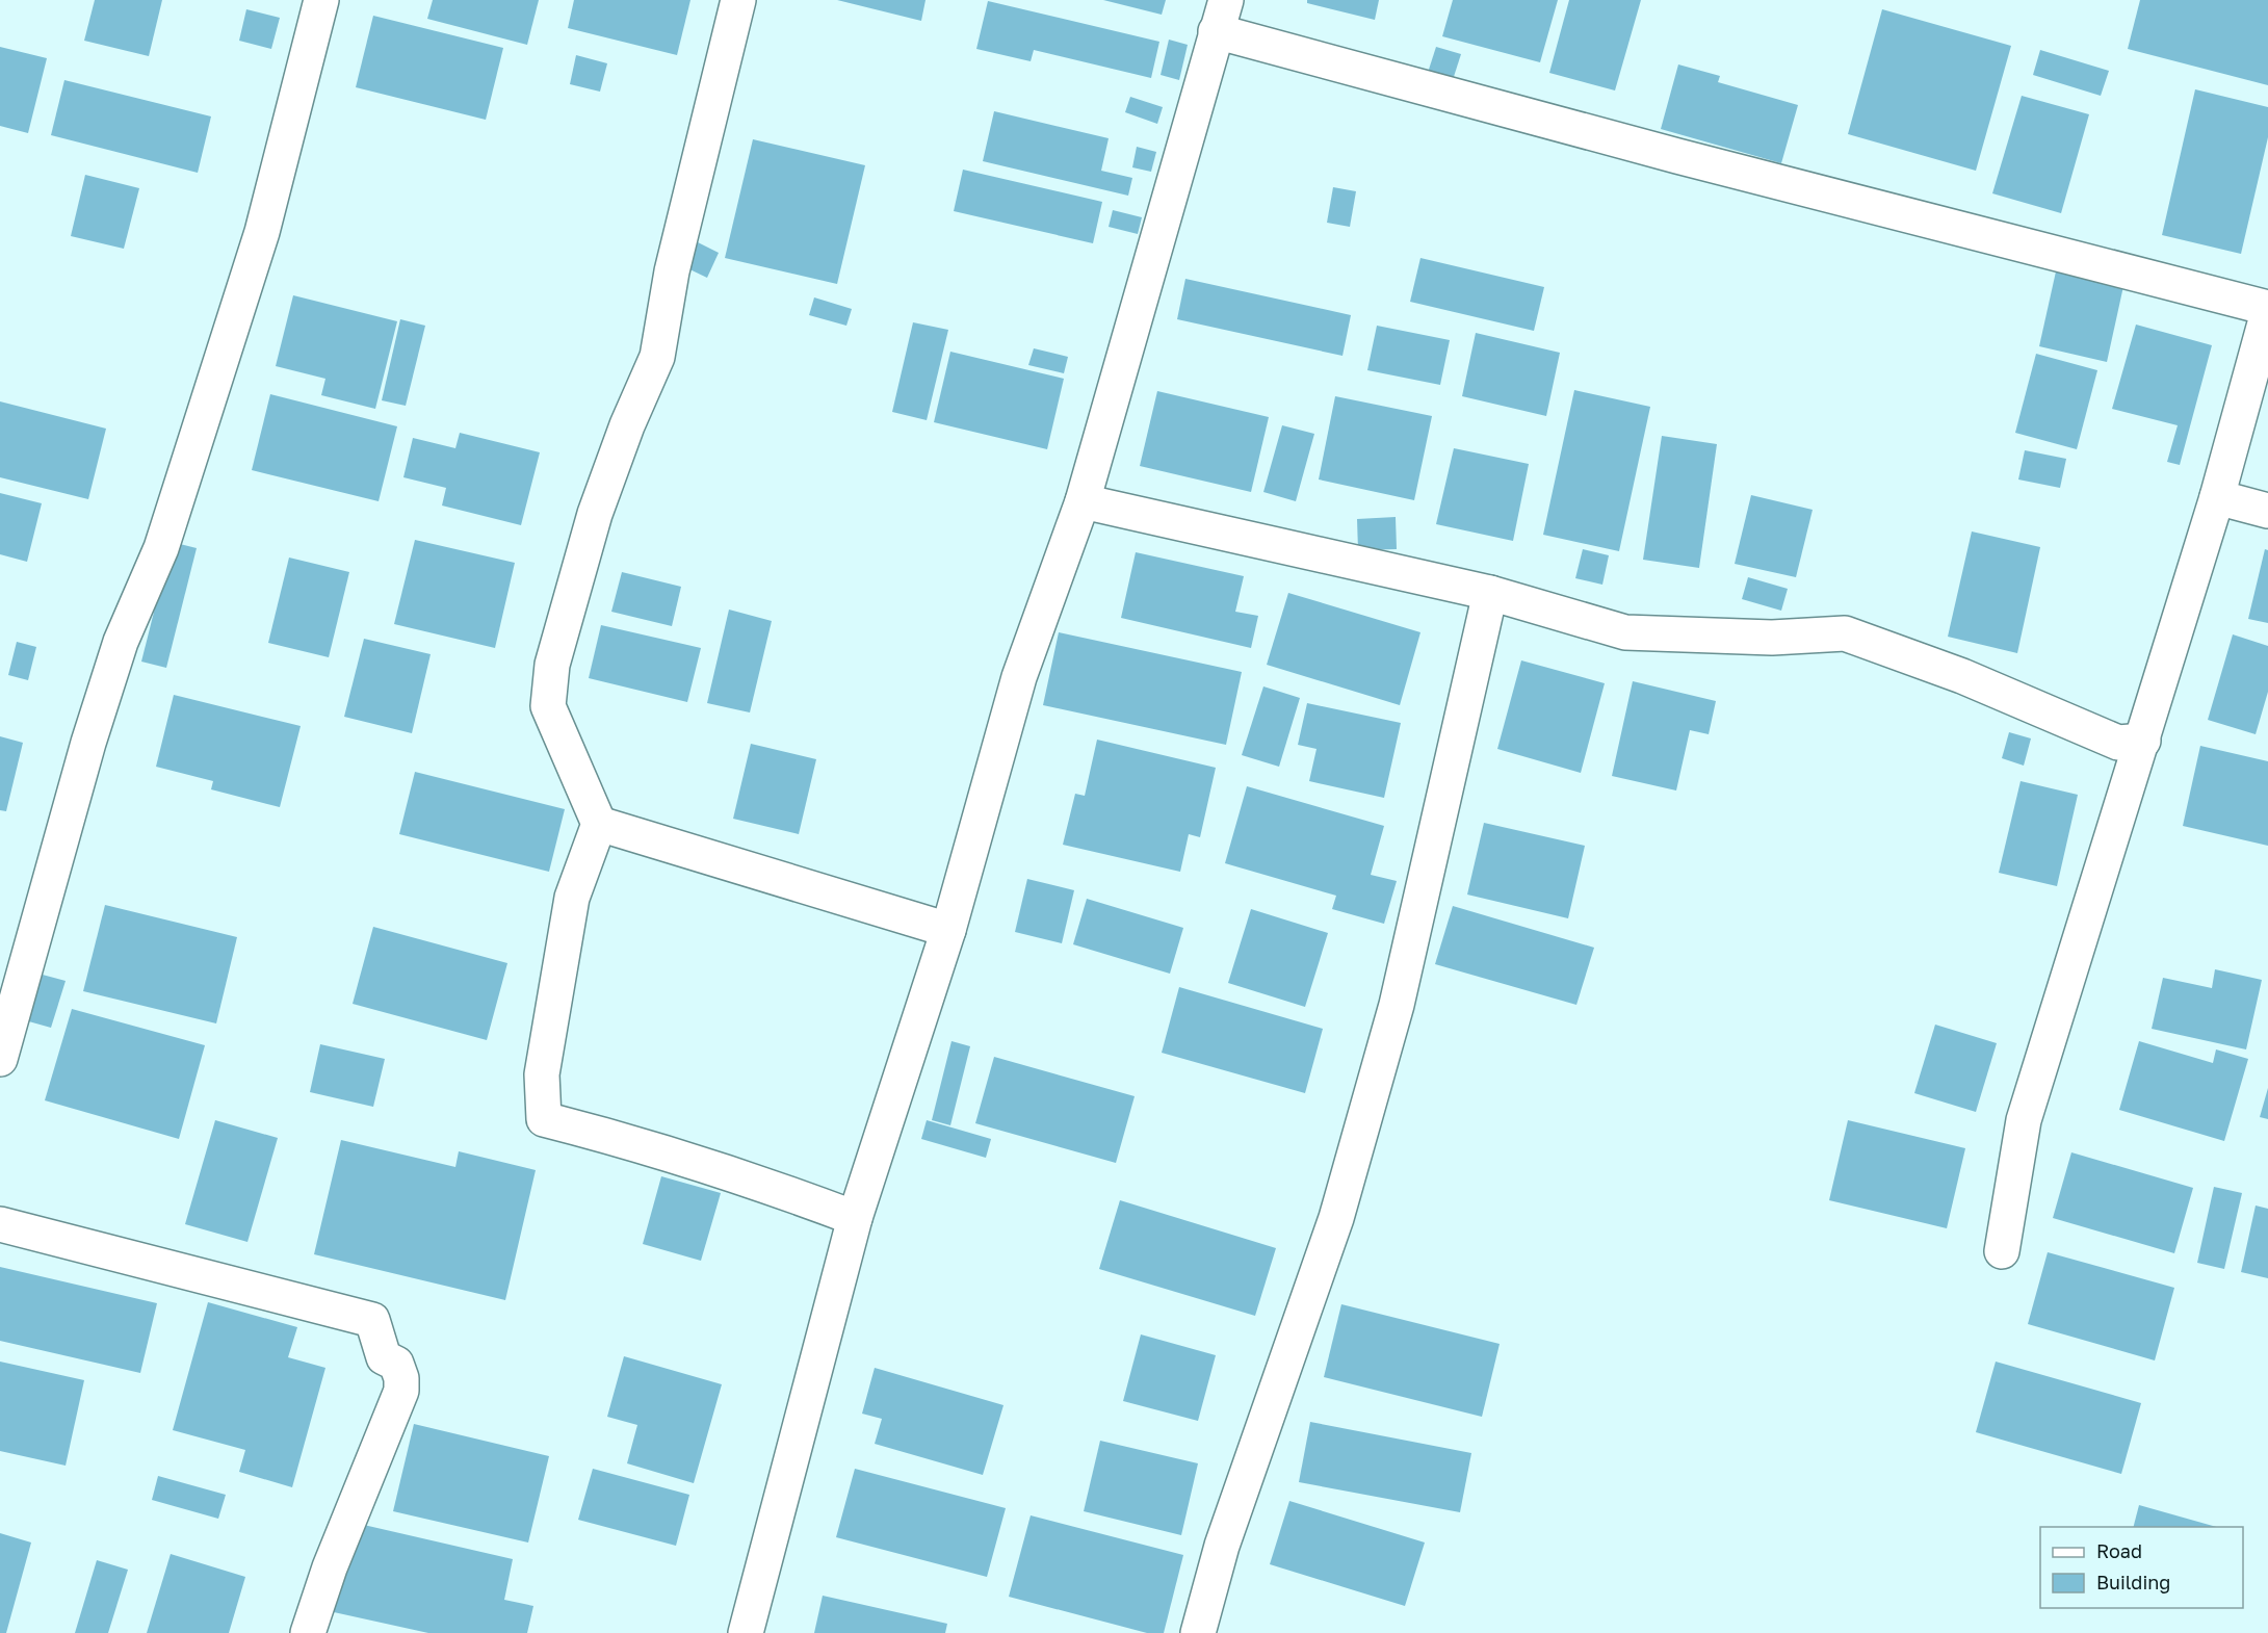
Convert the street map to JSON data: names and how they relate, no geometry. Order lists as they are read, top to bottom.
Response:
{
  "legend": ["Road", "Building"]
}
